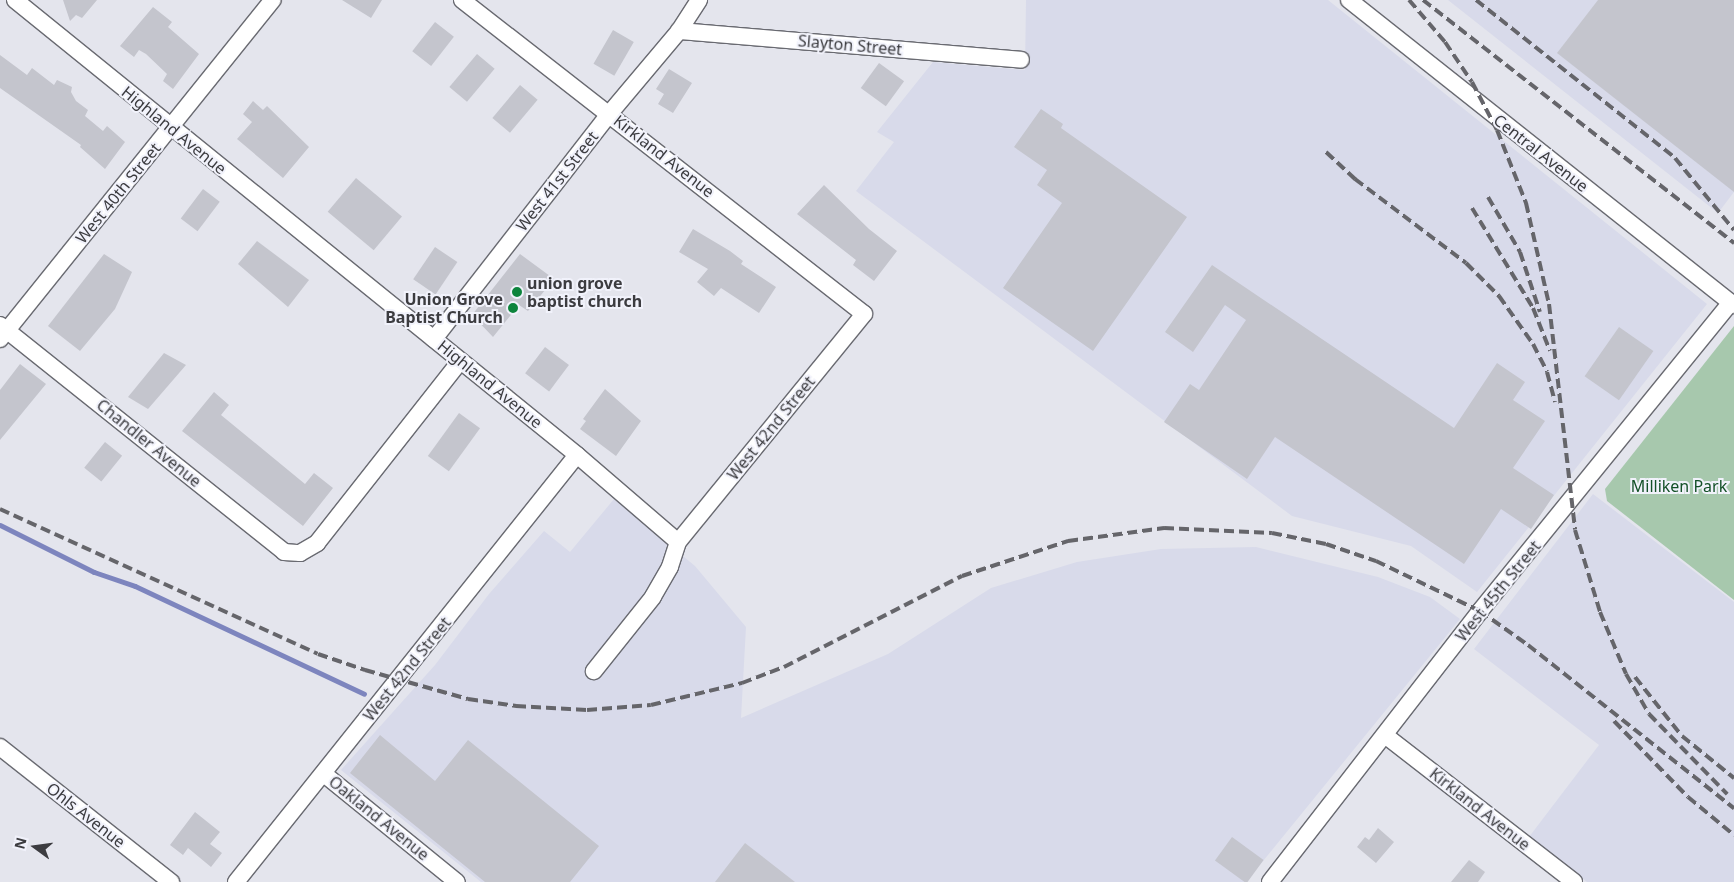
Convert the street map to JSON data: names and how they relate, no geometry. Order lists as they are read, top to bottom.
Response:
{
  "streets": {
    "street": [
      "Slayton Street",
      "Highland Avenue",
      "Central Avenue",
      "Kirkland Avenue",
      "West 41st Street",
      "West 40th Street",
      "West 42nd Street",
      "Chandler Avenue",
      "West 45th Street",
      "Ohls Avenue",
      "Oakland Avenue"
    ]
  },
  "crossings": [
    ["Slayton Street", "West 41st Street"],
    ["Highland Avenue", "West 41st Street"],
    ["Highland Avenue", "West 40th Street"],
    ["Highland Avenue", "West 42nd Street"],
    ["Highland Avenue", "Chandler Avenue"],
    ["Central Avenue", "West 45th Street"],
    ["Kirkland Avenue", "West 41st Street"],
    ["Kirkland Avenue", "West 42nd Street"],
    ["Kirkland Avenue", "West 45th Street"],
    ["West 40th Street", "Chandler Avenue"],
    ["West 42nd Street", "Oakland Avenue"]
  ],
  "parks": ["Milliken Park"],
  "places": ["union grove baptist church", "Union Grove Baptist Church"],
  "north": "left"
}
